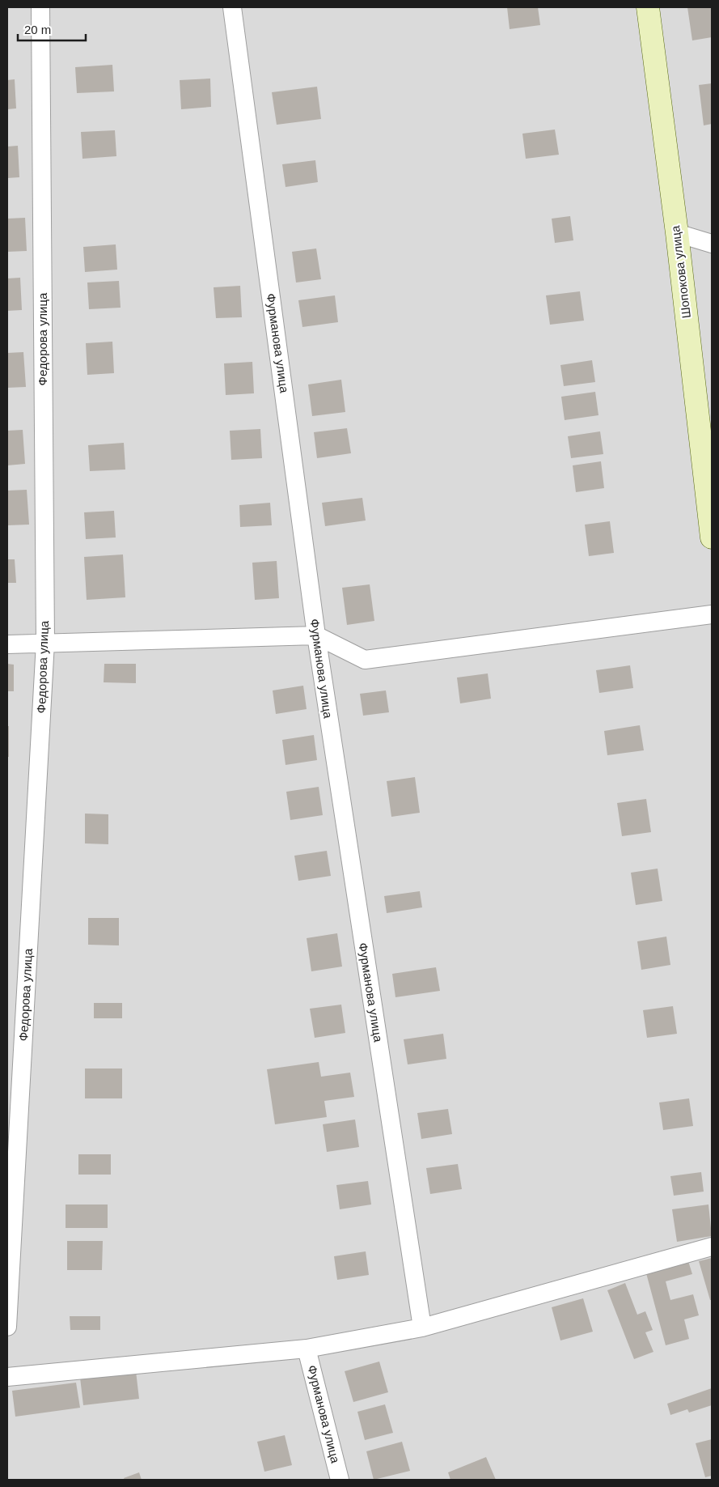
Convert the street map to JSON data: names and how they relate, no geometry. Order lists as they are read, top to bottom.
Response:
{
  "streets": {
    "street": ["Шопокова улица", "Федорова улица", "Фурманова улица"]
  },
  "scale_bar": "20 m"
}
